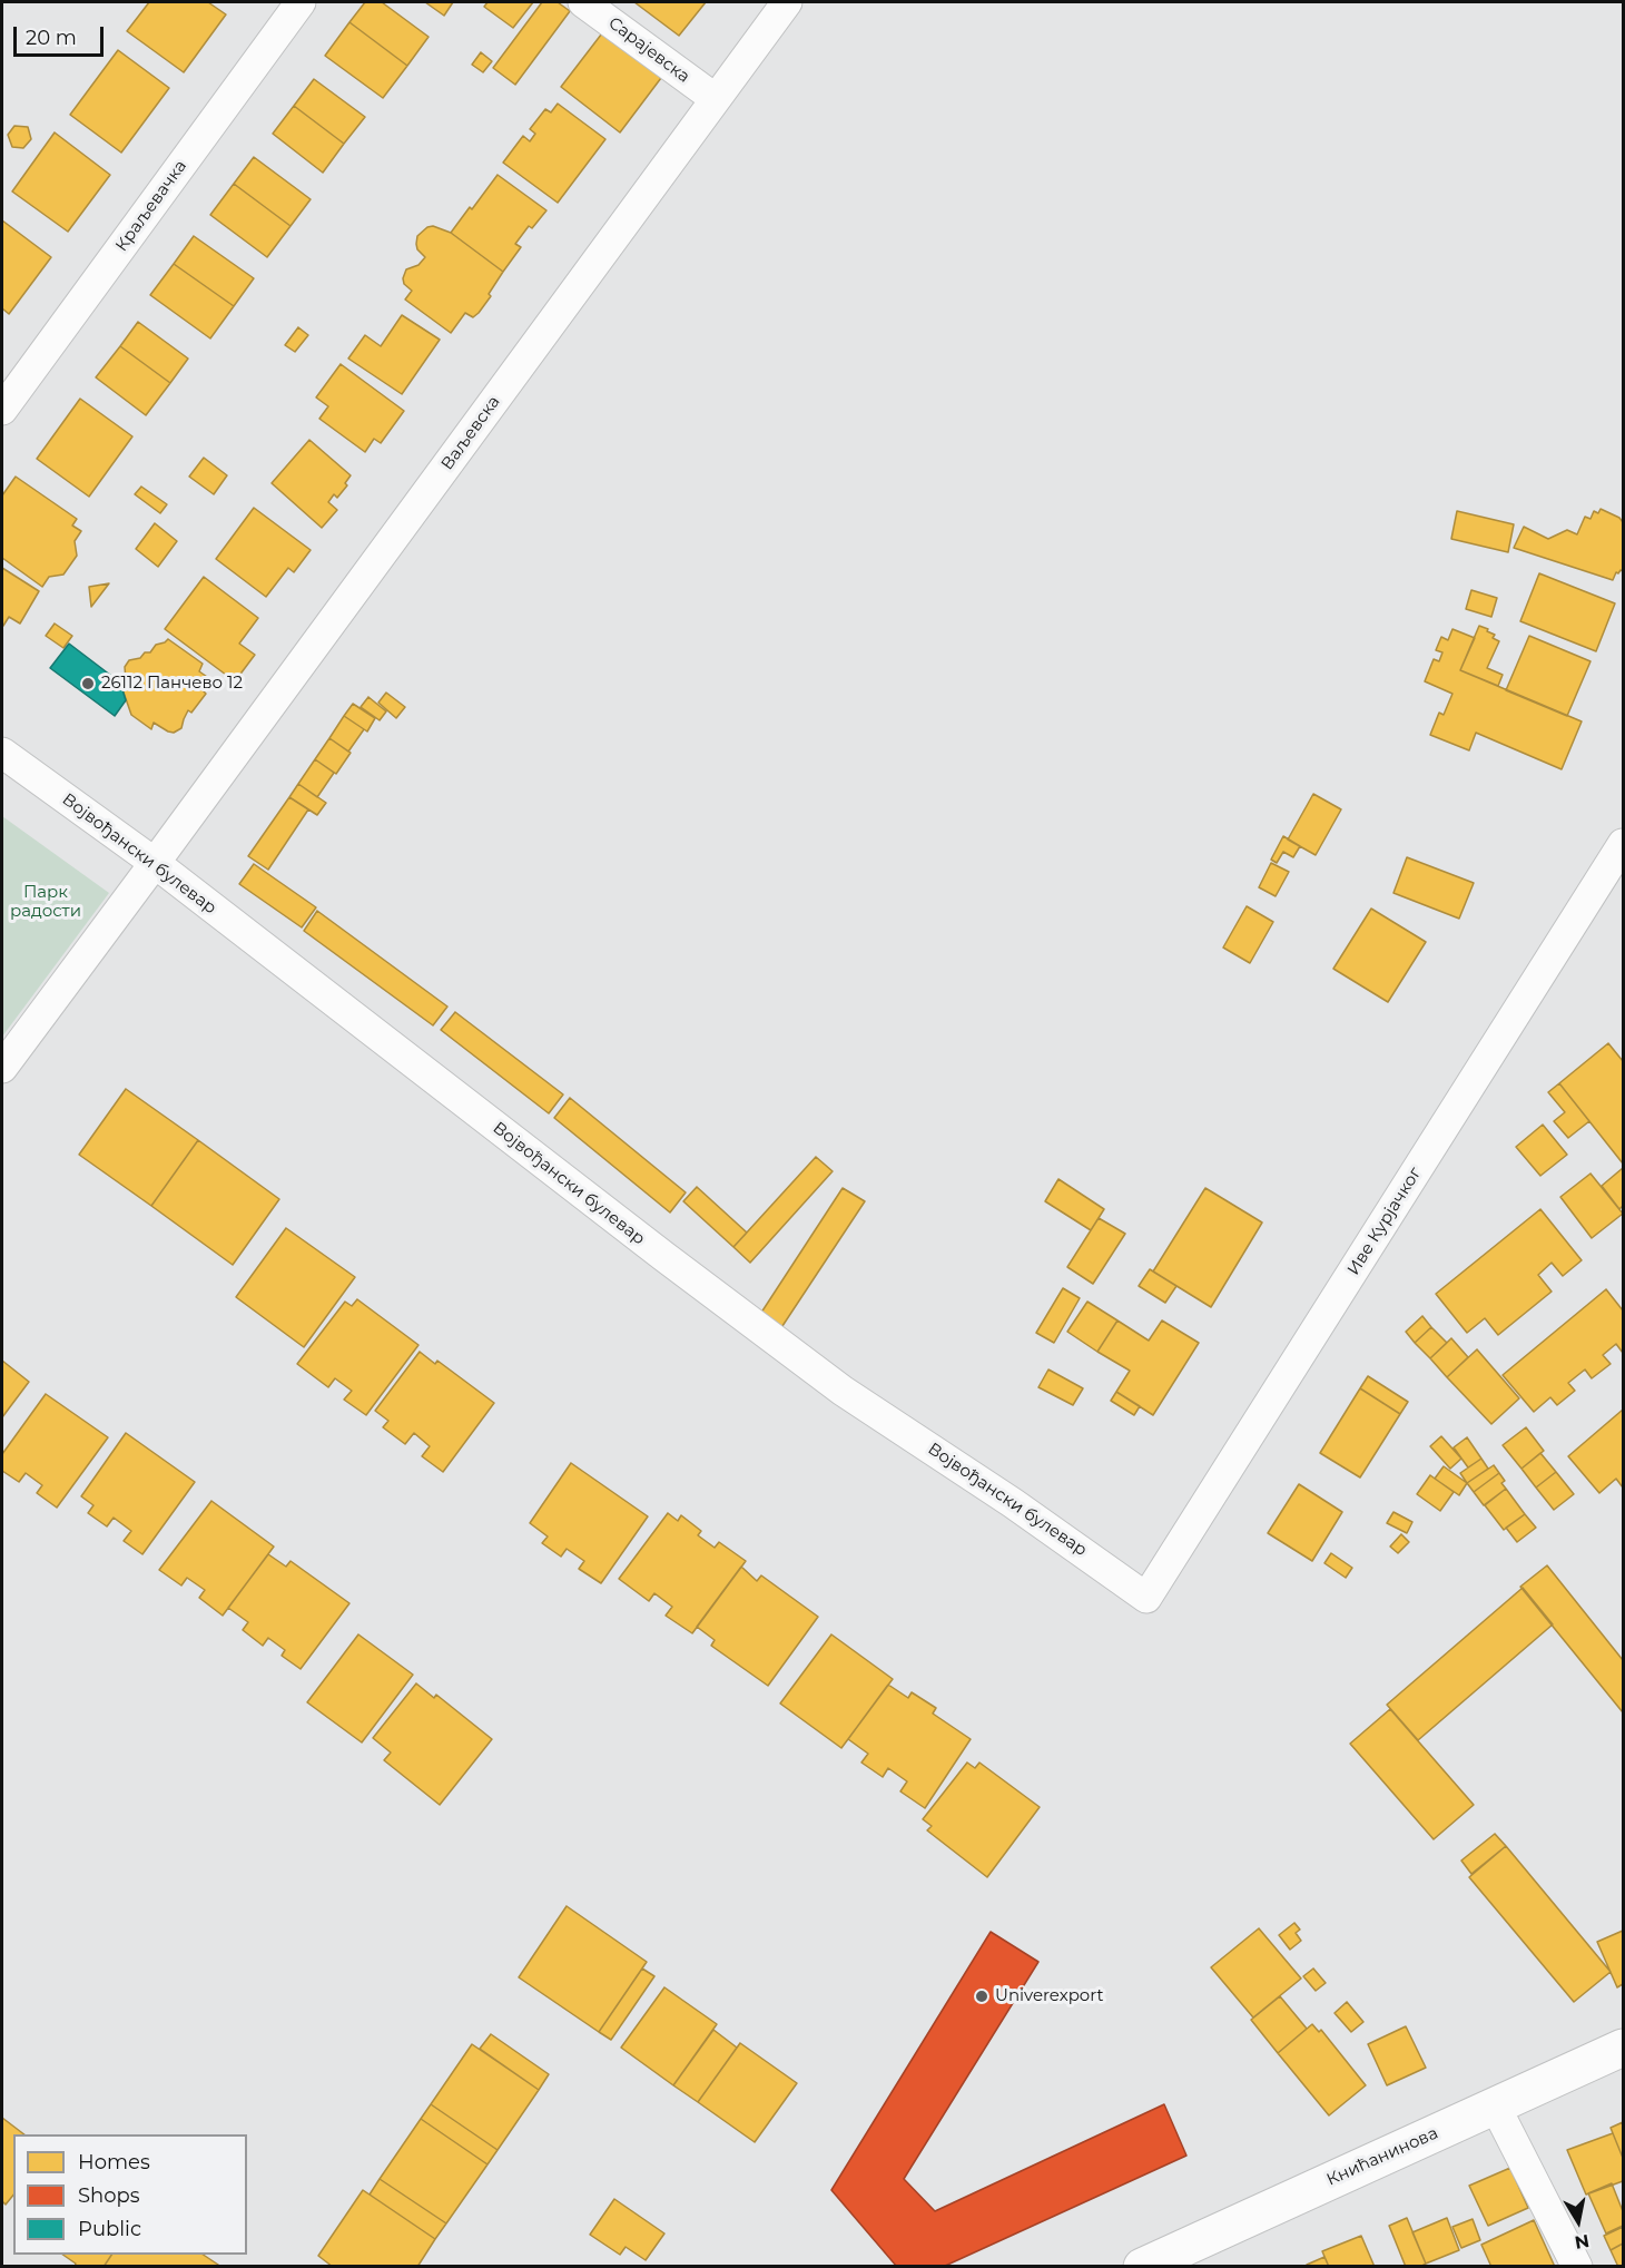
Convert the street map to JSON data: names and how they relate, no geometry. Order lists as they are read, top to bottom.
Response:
{
  "streets": {
    "main road": ["Книћанинова"],
    "street": [
      "Сарајевска",
      "Краљевачка",
      "Ваљевска",
      "Војвођански булевар",
      "Иве Курјачког"
    ]
  },
  "crossings": [
    ["Сарајевска", "Ваљевска"],
    ["Ваљевска", "Војвођански булевар"],
    ["Војвођански булевар", "Иве Курјачког"]
  ],
  "parks": ["Парк радости"],
  "places": ["26112 Панчево 12", "Univerexport"],
  "legend": ["Homes", "Shops", "Public"],
  "scale_bar": "20 m",
  "north": "bottom"
}
